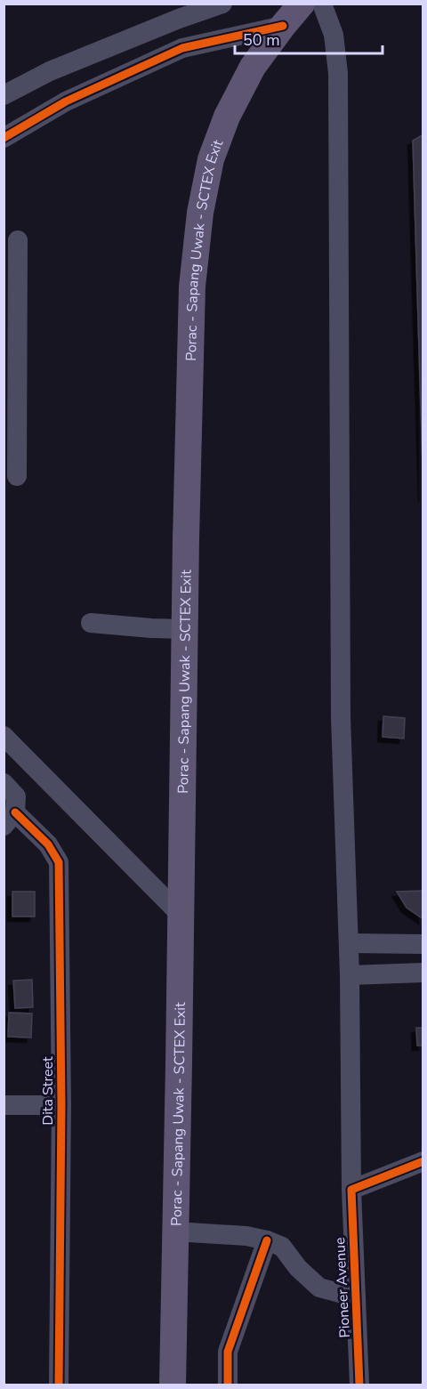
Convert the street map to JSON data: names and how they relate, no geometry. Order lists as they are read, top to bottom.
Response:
{
  "streets": {
    "main road": ["Porac - Sapang Uwak - SCTEX Exit"],
    "street": ["Dita Street", "Pioneer Avenue"]
  },
  "scale_bar": "50 m"
}
